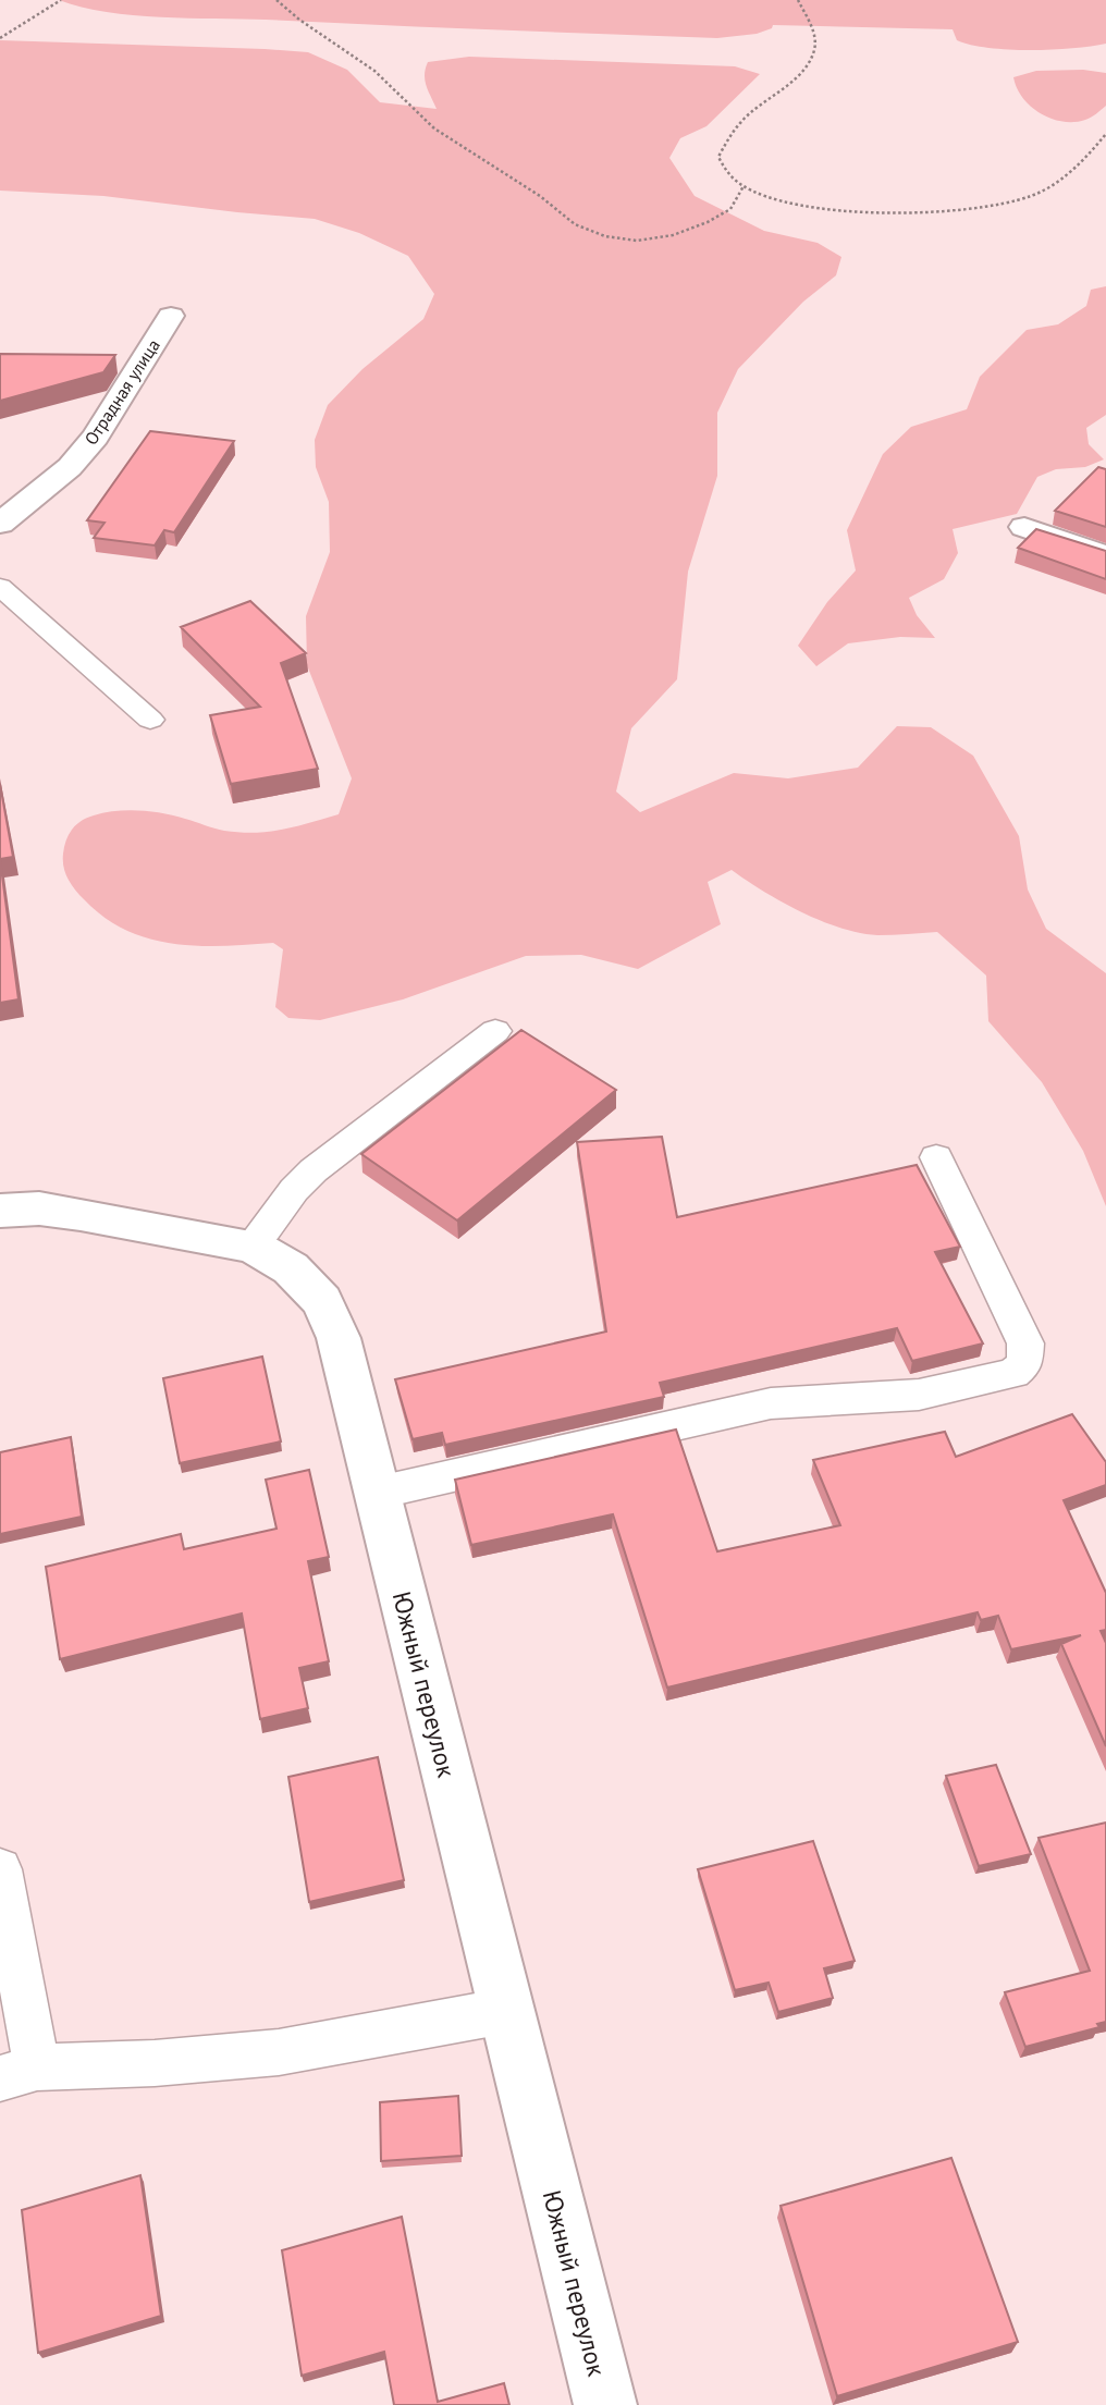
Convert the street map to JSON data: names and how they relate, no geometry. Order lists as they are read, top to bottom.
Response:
{
  "streets": {
    "street": ["Отрадная улица", "Южный переулок"]
  }
}
